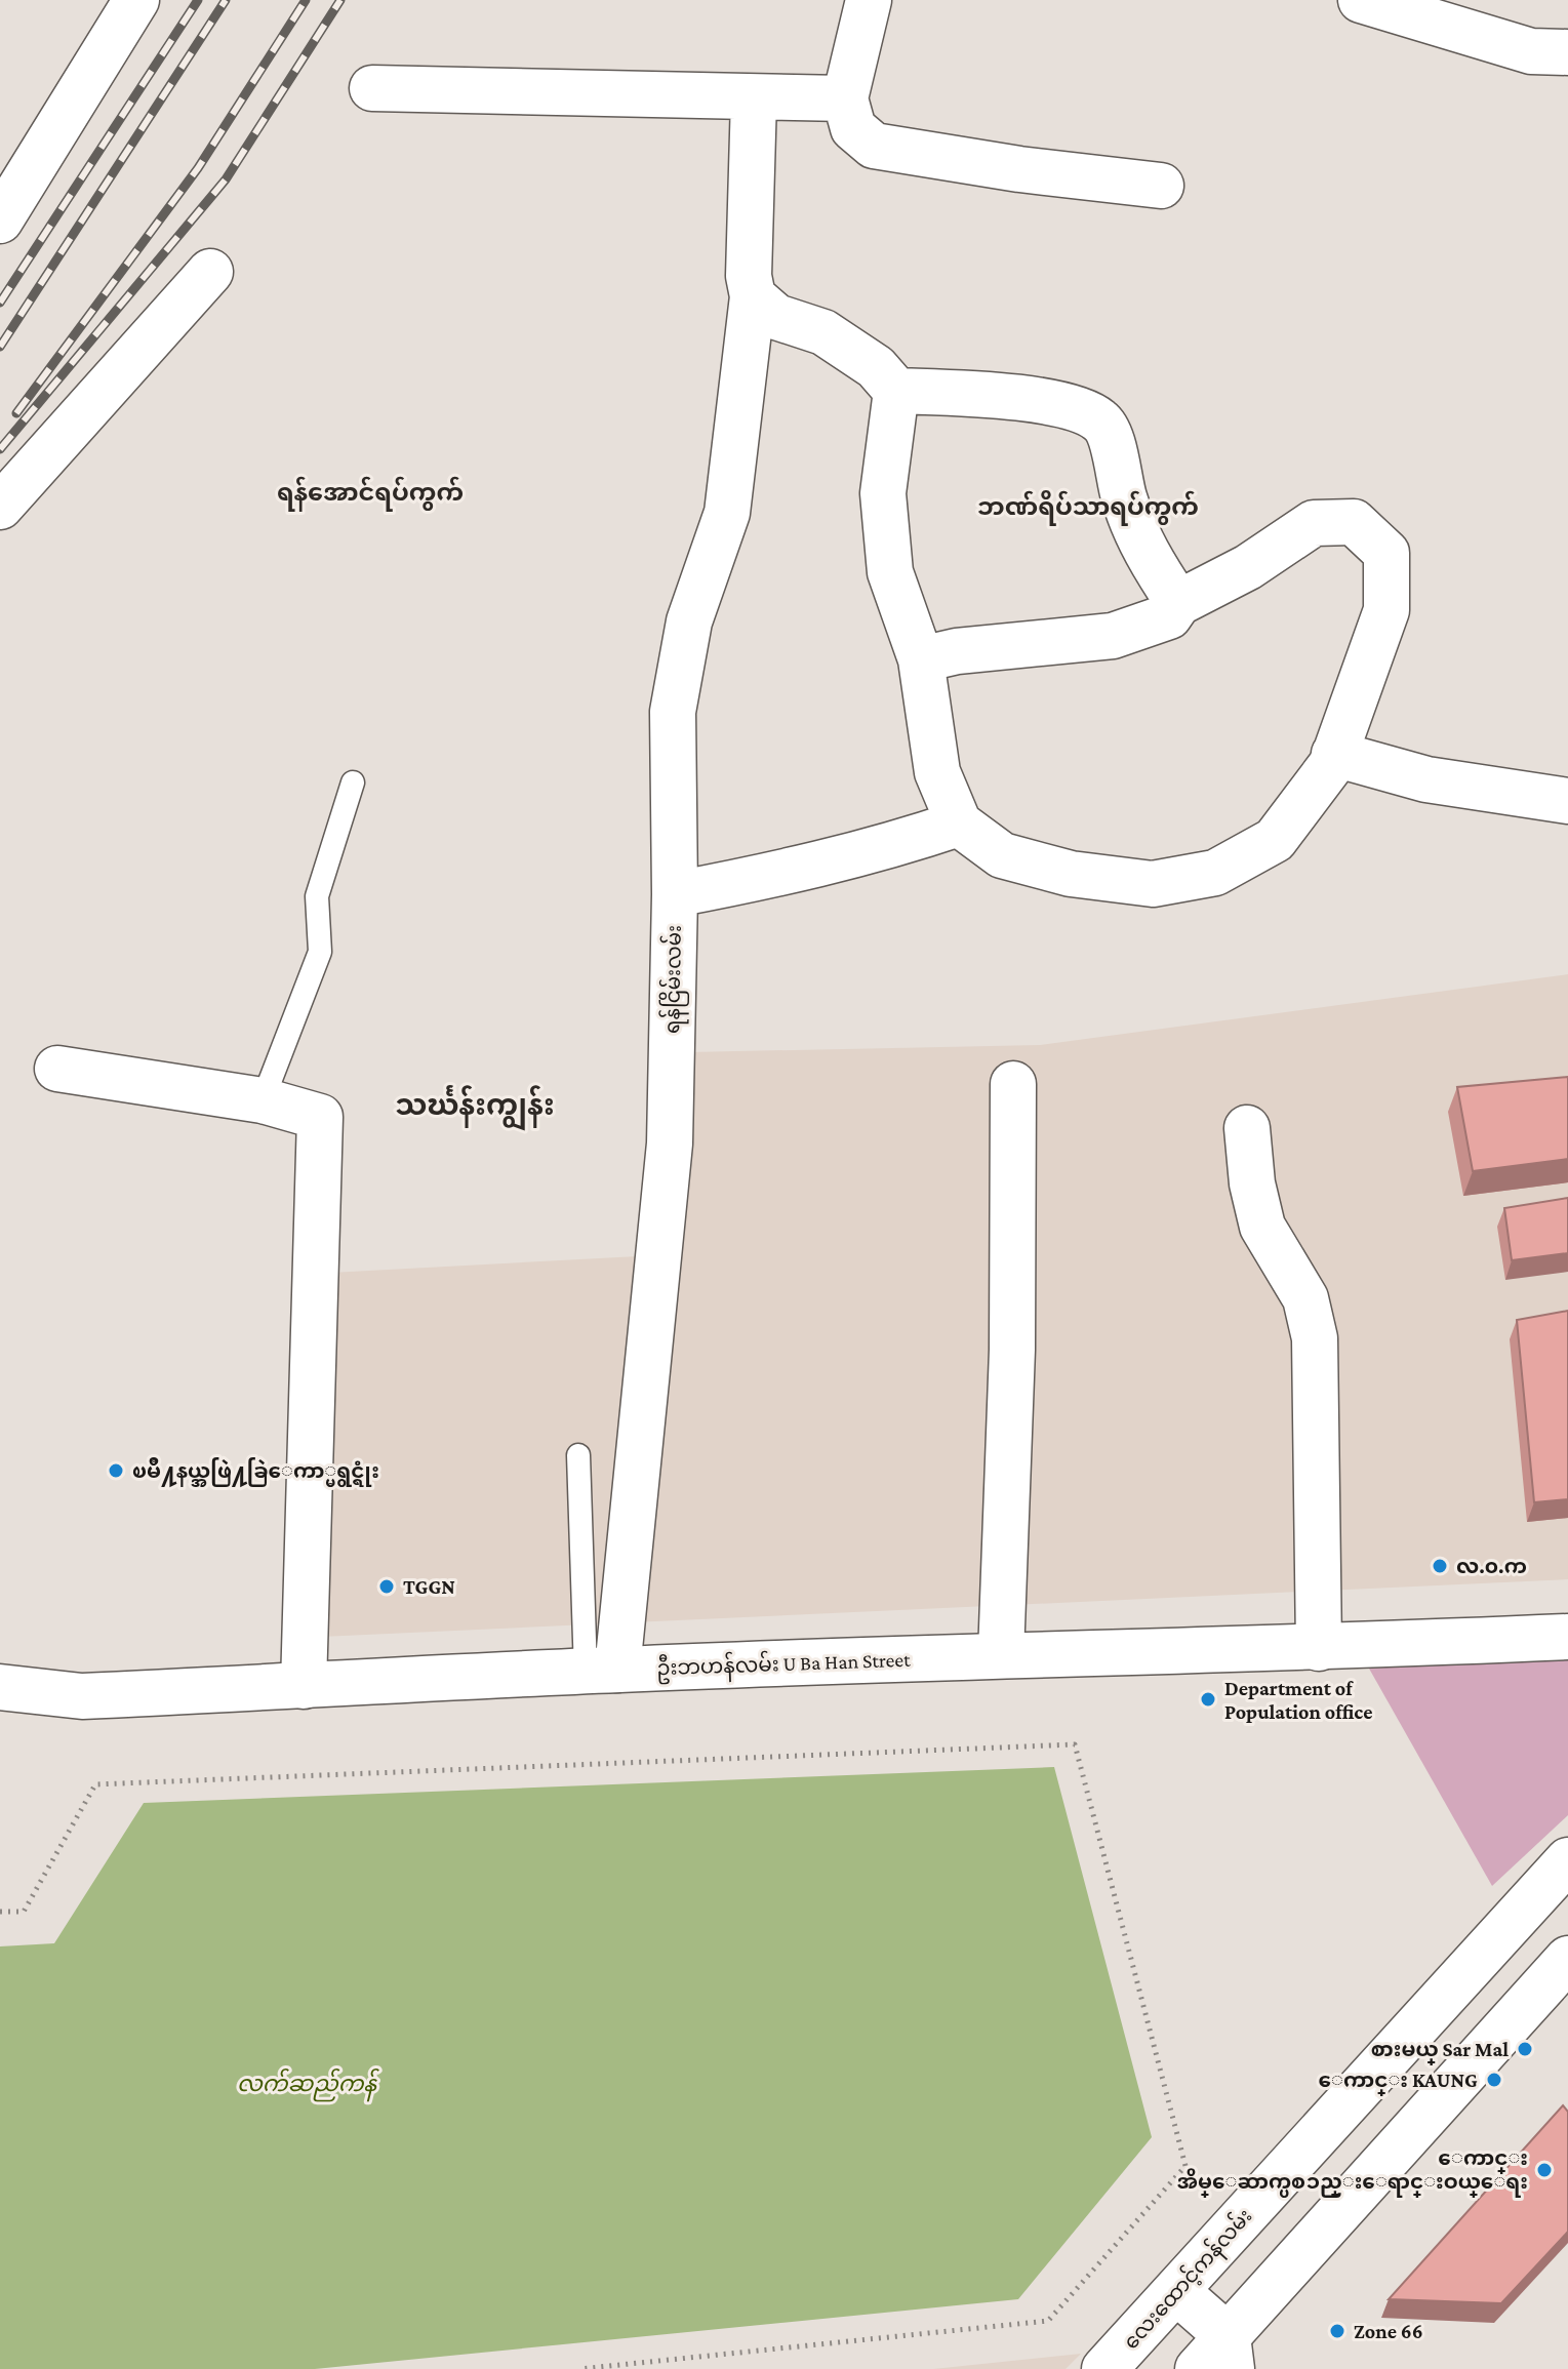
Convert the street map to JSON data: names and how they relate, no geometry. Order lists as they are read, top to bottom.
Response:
{
  "streets": {
    "street": ["ရန်ငြိမ်းလမ်း", "ဦးဘဟန်လမ်း U Ba Han Street", "လေးထောင့်ကန်လမ်း"]
  },
  "crossings": [
    ["ရန်ငြိမ်းလမ်း", "ဦးဘဟန်လမ်း U Ba Han Street"]
  ],
  "districts": ["ရန်အောင်ရပ်ကွက်", "ဘဏ်ရိပ်သာရပ်ကွက်", "သင်္ဃန်းကျွန်း"],
  "water": ["လက်ဆည်ကန်"],
  "places": [
    "ၿမိဳ႔နယ္အဖြဲ႔ခြဲေကာ္မရွင္ရုံး",
    "လ.၀.က",
    "TGGN",
    "Department of Population office",
    "စားမယ္ Sar Mal",
    "ေကာင္း KAUNG",
    "ေကာင္း အိမ္ေဆာက္ပစၥည္းေရာင္းဝယ္ေရး",
    "Zone 66"
  ]
}
